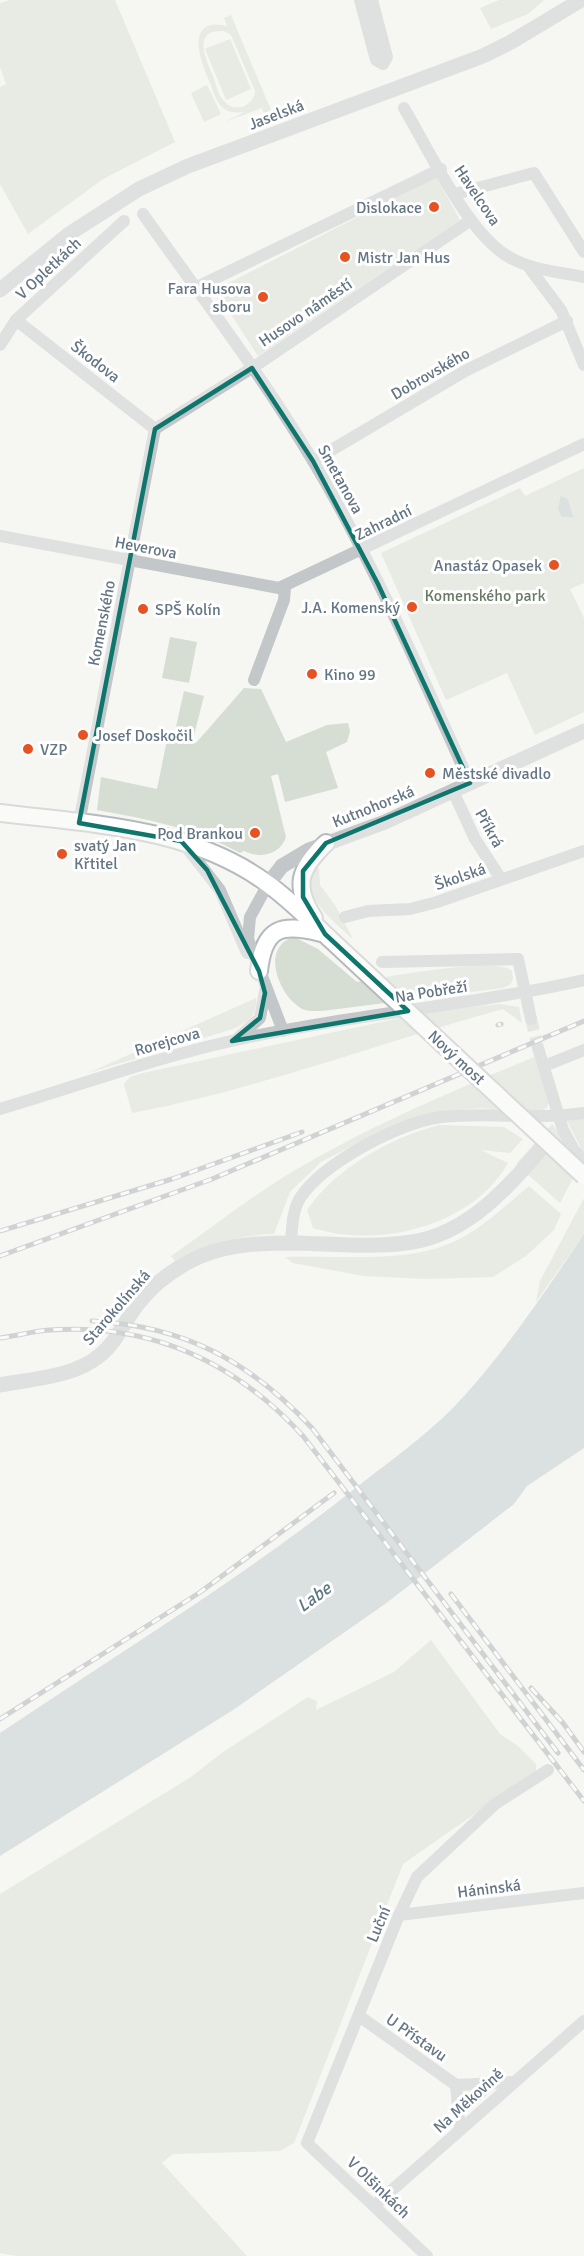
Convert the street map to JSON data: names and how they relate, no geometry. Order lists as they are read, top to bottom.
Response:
{
  "streets": {
    "main road": ["Nový most"],
    "street": [
      "Jaselská",
      "Havelcova",
      "V Opletkách",
      "Husovo náměstí",
      "Škodova",
      "Dobrovského",
      "Smetanova",
      "Zahradní",
      "Heverova",
      "Komenského",
      "Kutnohorská",
      "Příkrá",
      "Školská",
      "Na Pobřeží",
      "Rorejcova",
      "Starokolínská",
      "Háninská",
      "Luční",
      "U Přístavu",
      "Na Měkovině",
      "V Olšinkách"
    ]
  },
  "crossings": [
    ["Havelcova", "Husovo náměstí"],
    ["V Opletkách", "Škodova"],
    ["Husovo náměstí", "Škodova"],
    ["Husovo náměstí", "Smetanova"],
    ["Husovo náměstí", "Komenského"],
    ["Škodova", "Komenského"],
    ["Dobrovského", "Smetanova"],
    ["Smetanova", "Zahradní"],
    ["Smetanova", "Kutnohorská"],
    ["Zahradní", "Heverova"],
    ["Heverova", "Komenského"],
    ["Kutnohorská", "Příkrá"],
    ["Příkrá", "Školská"],
    ["Na Pobřeží", "Rorejcova"],
    ["Nový most", "Starokolínská"],
    ["Háninská", "Luční"],
    ["Luční", "U Přístavu"],
    ["Luční", "V Olšinkách"],
    ["Na Měkovině", "V Olšinkách"]
  ],
  "water": ["Labe"],
  "parks": ["Komenského park"],
  "places": [
    "Dislokace",
    "Mistr Jan Hus",
    "Fara Husova sboru",
    "Anastáz Opasek",
    "J.A. Komenský",
    "SPŠ Kolín",
    "Kino 99",
    "Josef Doskočil",
    "VZP",
    "Městské divadlo",
    "Pod Brankou",
    "svatý Jan Křtitel"
  ]
}
